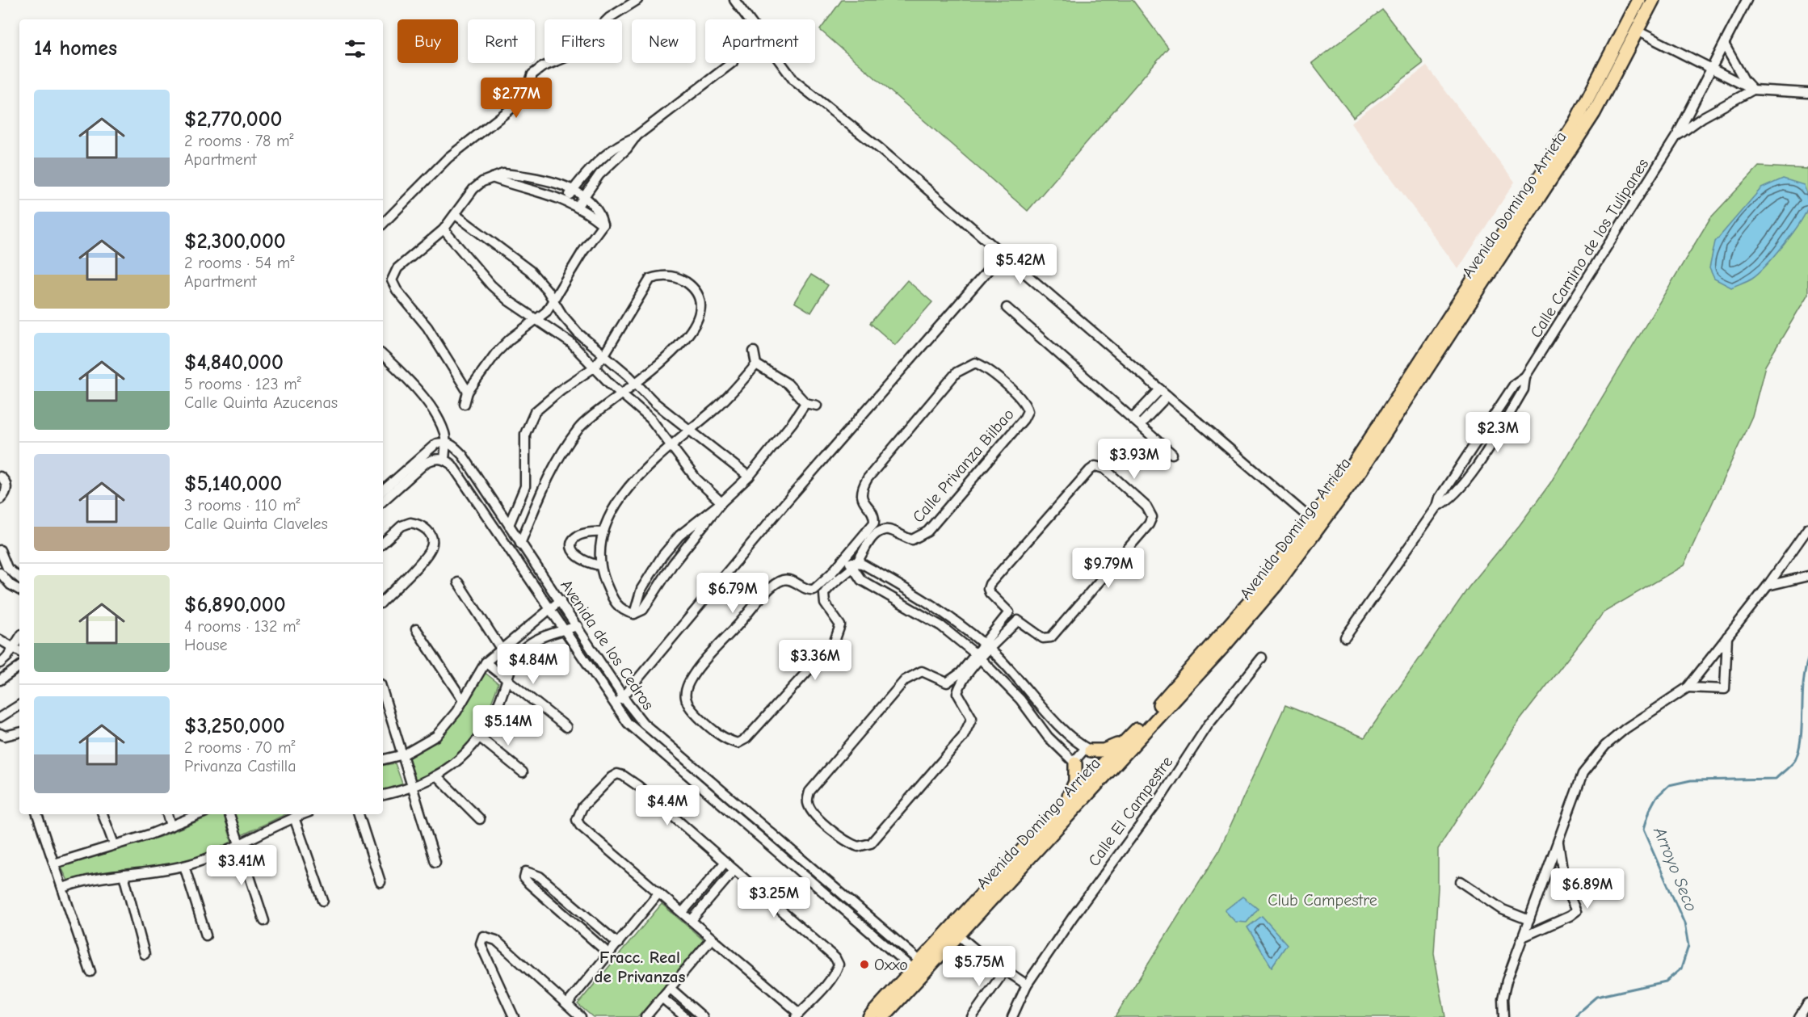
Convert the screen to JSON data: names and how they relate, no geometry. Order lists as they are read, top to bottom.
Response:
{
  "streets": {
    "main road": ["Avenida Domingo Arrieta"],
    "street": [
      "Calle Camino de los Tulipanes",
      "Calle Privanza Bilbao",
      "Avenida de los Cedros",
      "Calle El Campestre"
    ]
  },
  "crossings": [
    ["Avenida Domingo Arrieta", "Avenida de los Cedros"]
  ],
  "districts": ["Fracc. Real de Privanzas"],
  "water": ["Arroyo Seco"],
  "parks": ["Club Campestre"],
  "places": ["Oxxo"],
  "page": {
    "chip": [
      "Buy",
      "Rent",
      "Filters",
      "New",
      "Apartment"
    ],
    "heading": "14 homes",
    "price": [
      "$2.77M",
      "$5.42M",
      "$2.3M",
      "$3.93M",
      "$9.79M",
      "$6.79M",
      "$3.36M",
      "$4.84M",
      "$5.14M",
      "$4.4M",
      "$3.41M",
      "$6.89M",
      "$3.25M",
      "$5.75M"
    ],
    "list": [
      {
        "name": "$2,770,000",
        "note": "2 rooms · 78 m² · Apartment"
      },
      {
        "name": "$2,300,000",
        "note": "2 rooms · 54 m² · Apartment"
      },
      {
        "name": "$4,840,000",
        "note": "5 rooms · 123 m² · Calle Quinta Azucenas"
      },
      {
        "name": "$5,140,000",
        "note": "3 rooms · 110 m² · Calle Quinta Claveles"
      },
      {
        "name": "$6,890,000",
        "note": "4 rooms · 132 m² · House"
      },
      {
        "name": "$3,250,000",
        "note": "2 rooms · 70 m² · Privanza Castilla"
      }
    ]
  }
}
